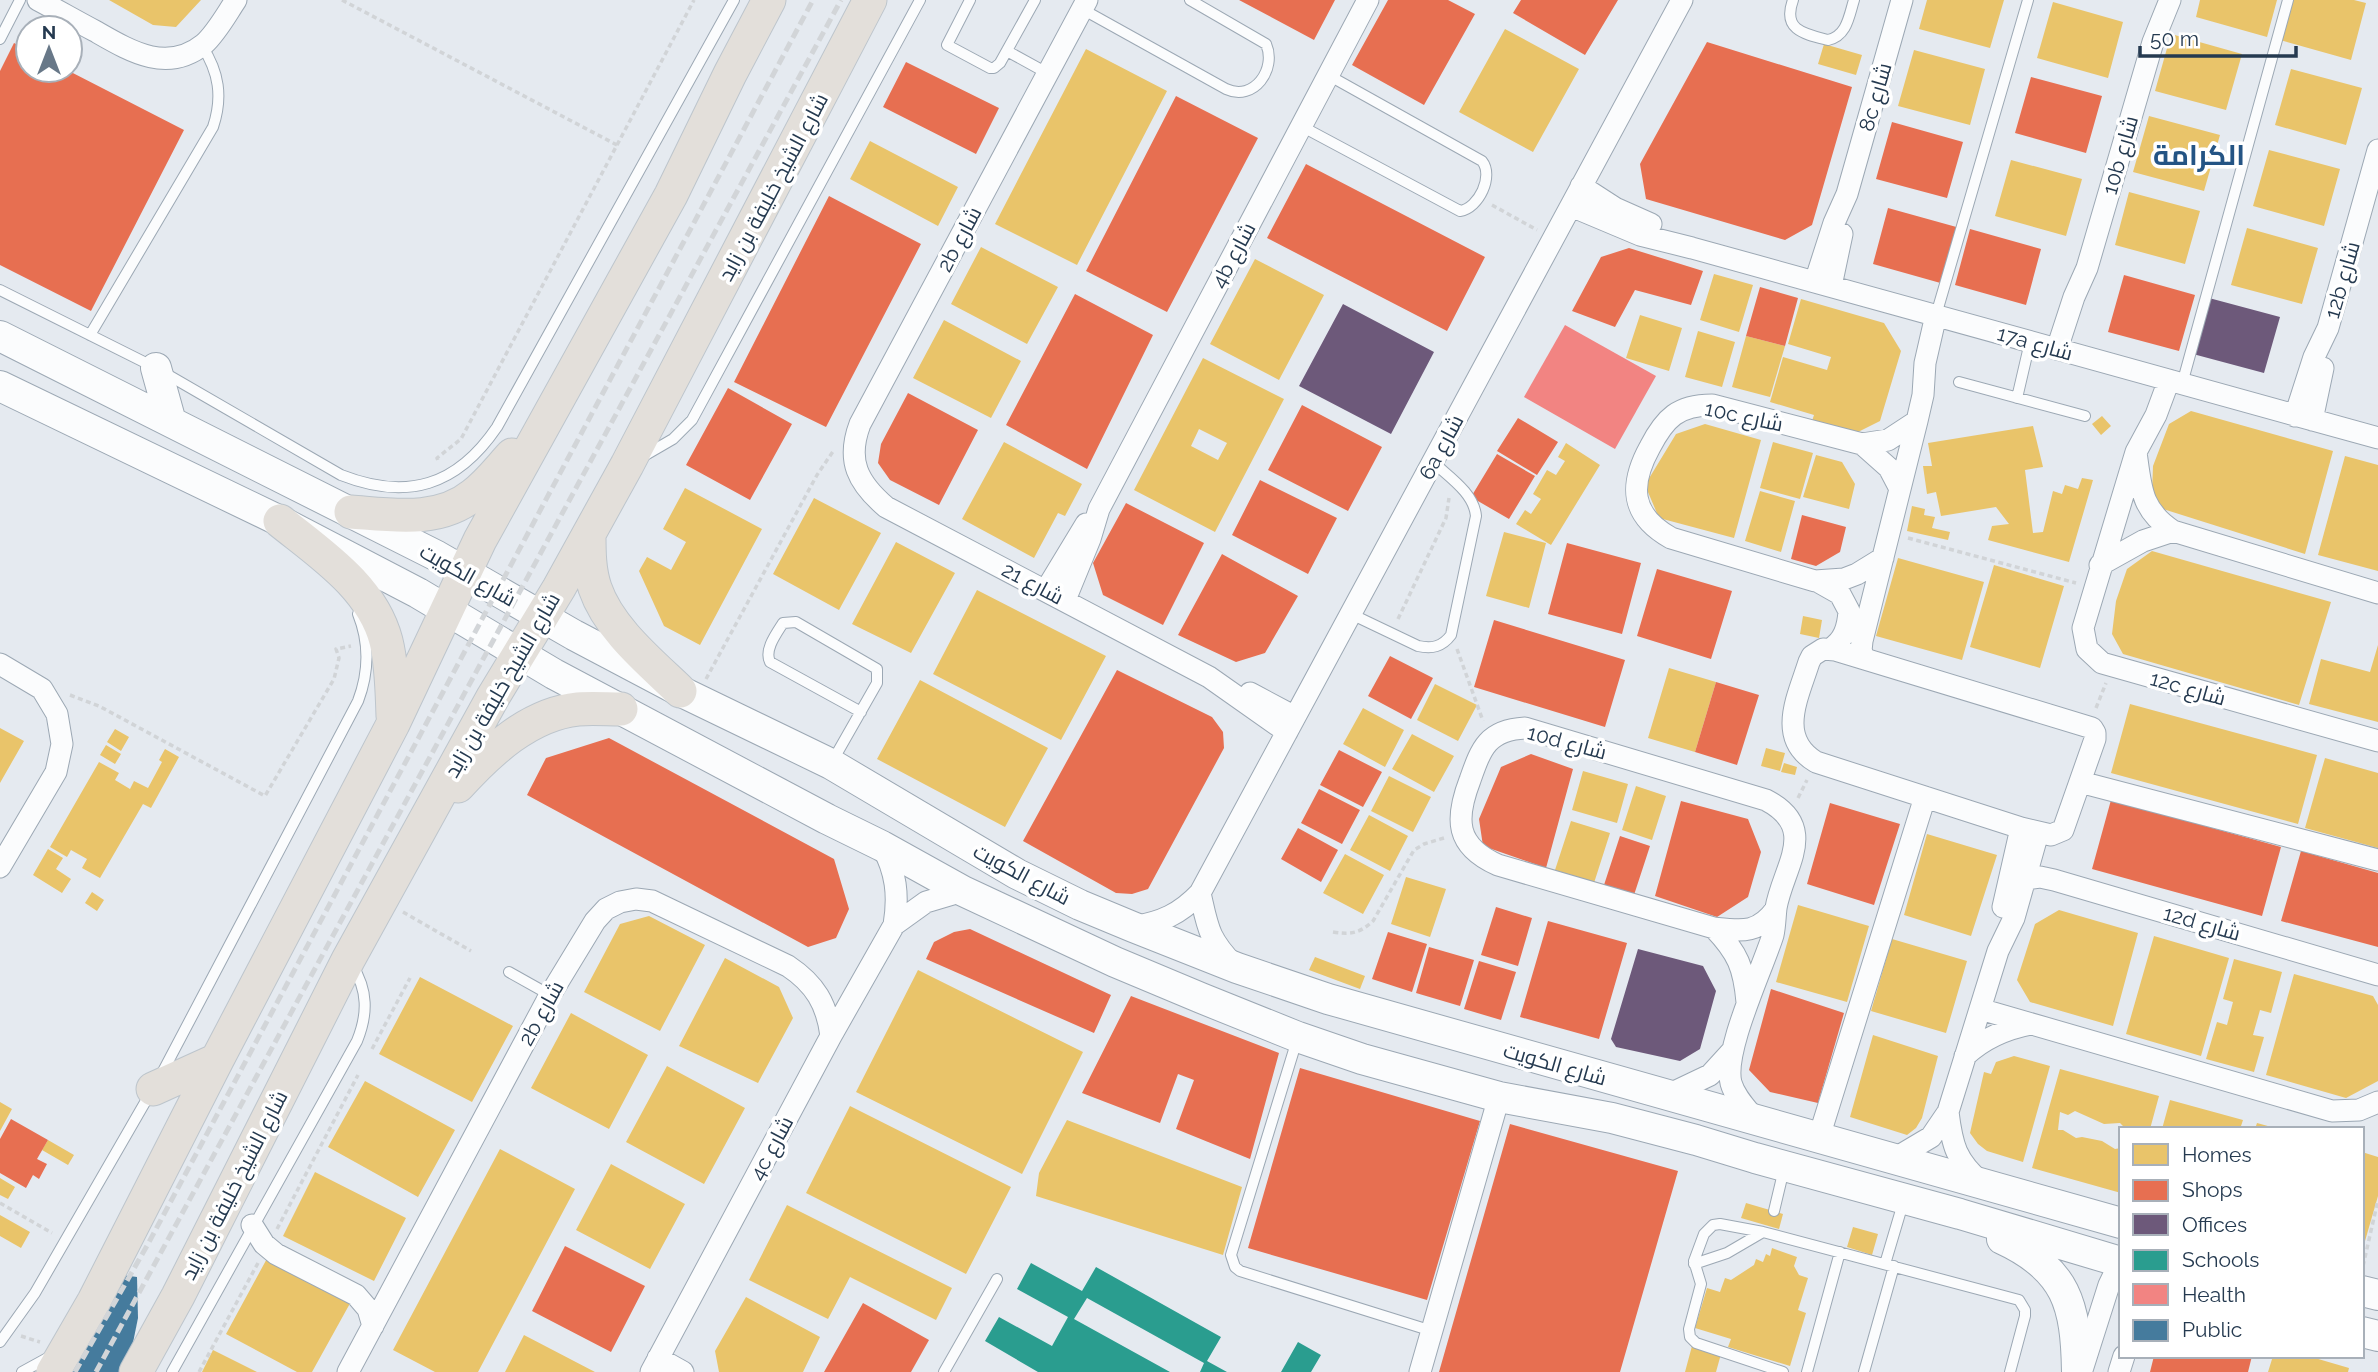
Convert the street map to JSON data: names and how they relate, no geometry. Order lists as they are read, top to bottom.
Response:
{
  "streets": {
    "main road": ["شارع الشيخ خليفة بن زايد", "شارع الكويت"],
    "street": [
      "8c شارع",
      "10b شارع",
      "2b شارع",
      "4b شارع",
      "12b شارع",
      "17a شارع",
      "10c شارع",
      "6a شارع",
      "شارع 21",
      "12c شارع",
      "10d شارع",
      "12d شارع",
      "4c شارع"
    ]
  },
  "crossings": [
    ["8c شارع", "17a شارع"],
    ["10b شارع", "17a شارع"],
    ["شارع الشيخ خليفة بن زايد", "شارع الكويت"],
    ["2b شارع", "شارع 21"],
    ["2b شارع", "4c شارع"],
    ["4b شارع", "شارع 21"],
    ["12b شارع", "17a شارع"],
    ["17a شارع", "6a شارع"],
    ["17a شارع", "12c شارع"],
    ["6a شارع", "شارع الكويت"],
    ["6a شارع", "شارع 21"],
    ["شارع الكويت", "4c شارع"]
  ],
  "districts": ["الكرامة"],
  "legend": [
    "Homes",
    "Shops",
    "Offices",
    "Schools",
    "Health",
    "Public"
  ],
  "scale_bar": "50 m",
  "north": "top"
}
